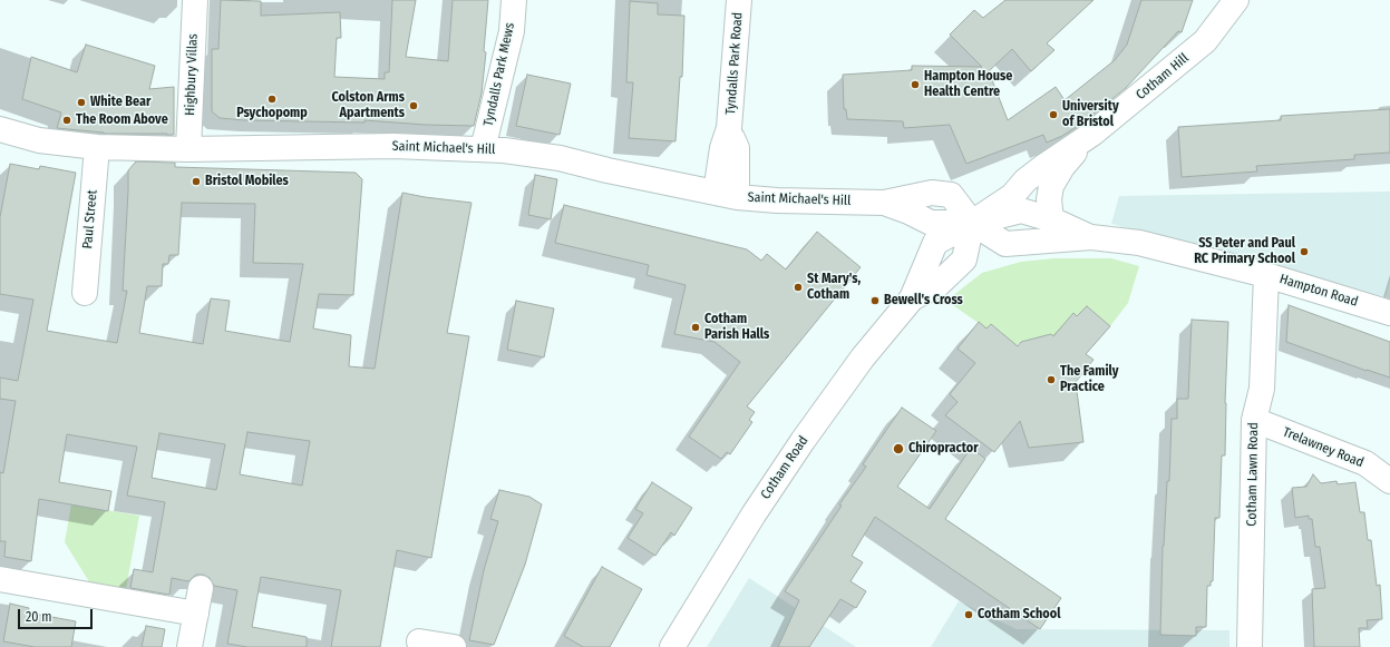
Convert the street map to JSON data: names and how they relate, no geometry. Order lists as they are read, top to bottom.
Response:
{
  "streets": {
    "street": [
      "Tyndalls Park Road",
      "Highbury Villas",
      "Tyndalls Park Mews",
      "Cotham Hill",
      "Saint Michael's Hill",
      "Paul Street",
      "Hampton Road",
      "Trelawney Road",
      "Cotham Road",
      "Cotham Lawn Road"
    ]
  },
  "crossings": [
    ["Tyndalls Park Road", "Saint Michael's Hill"],
    ["Highbury Villas", "Saint Michael's Hill"],
    ["Tyndalls Park Mews", "Saint Michael's Hill"],
    ["Cotham Hill", "Saint Michael's Hill"],
    ["Cotham Hill", "Hampton Road"],
    ["Cotham Hill", "Cotham Road"],
    ["Saint Michael's Hill", "Paul Street"],
    ["Saint Michael's Hill", "Hampton Road"],
    ["Saint Michael's Hill", "Cotham Road"],
    ["Hampton Road", "Cotham Road"],
    ["Hampton Road", "Cotham Lawn Road"],
    ["Trelawney Road", "Cotham Lawn Road"]
  ],
  "places": [
    "Hampton House Health Centre",
    "Psychopomp",
    "White Bear",
    "Colston Arms Apartments",
    "University of Bristol",
    "The Room Above",
    "Bristol Mobiles",
    "SS Peter and Paul RC Primary School",
    "St Mary's, Cotham",
    "Bewell's Cross",
    "Cotham Parish Halls",
    "The Family Practice",
    "Chiropractor",
    "Cotham School"
  ],
  "scale_bar": "20 m"
}
